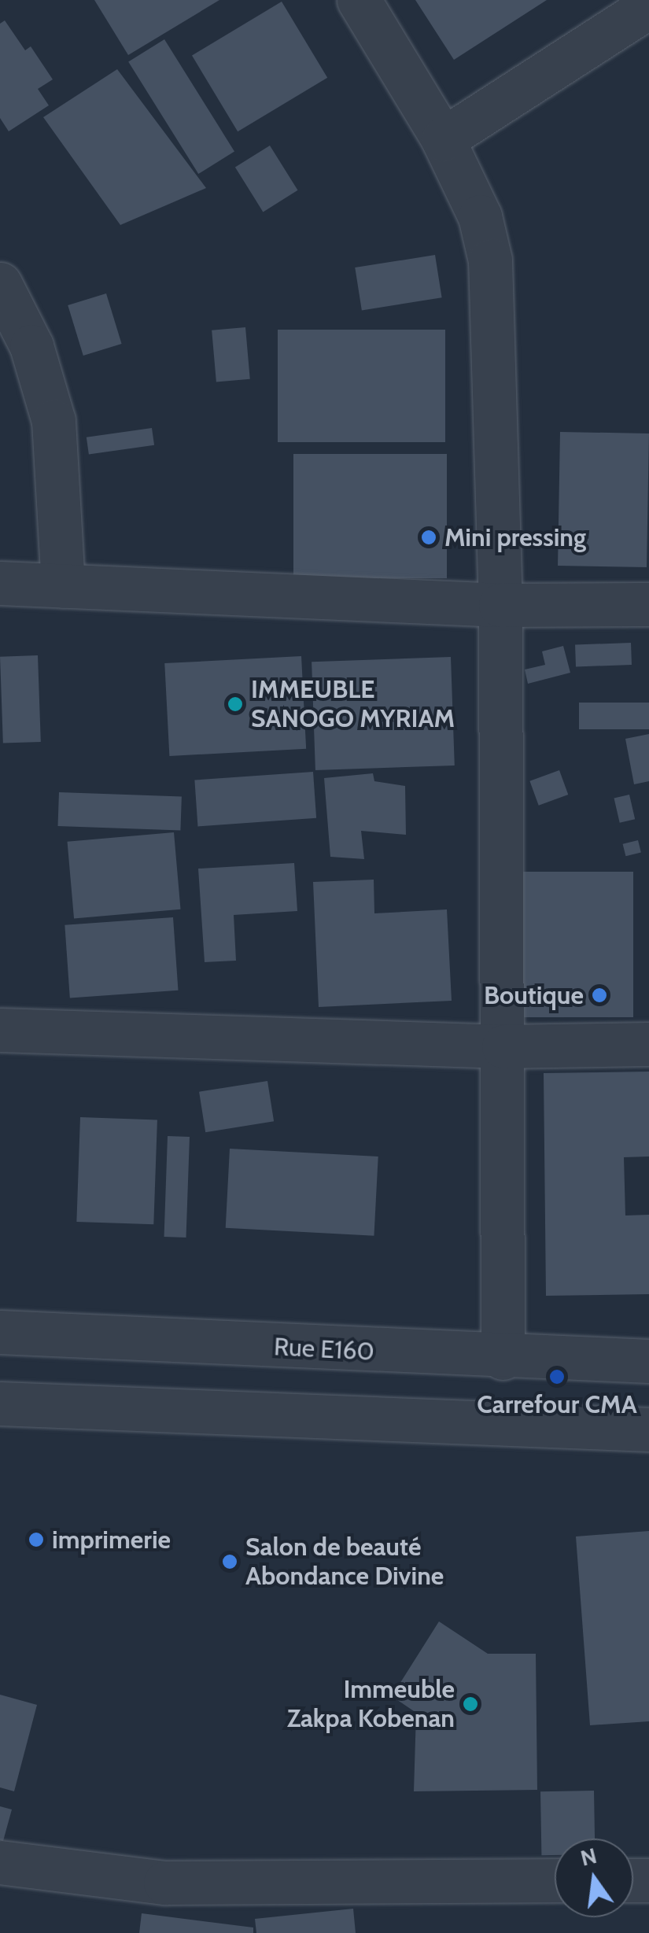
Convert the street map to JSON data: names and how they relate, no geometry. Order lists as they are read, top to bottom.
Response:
{
  "streets": {
    "street": ["Rue E160"]
  },
  "places": [
    "Mini pressing",
    "IMMEUBLE SANOGO MYRIAM",
    "Boutique",
    "Carrefour CMA",
    "imprimerie",
    "Salon de beauté Abondance Divine",
    "Immeuble Zakpa Kobenan"
  ],
  "north": "top"
}
